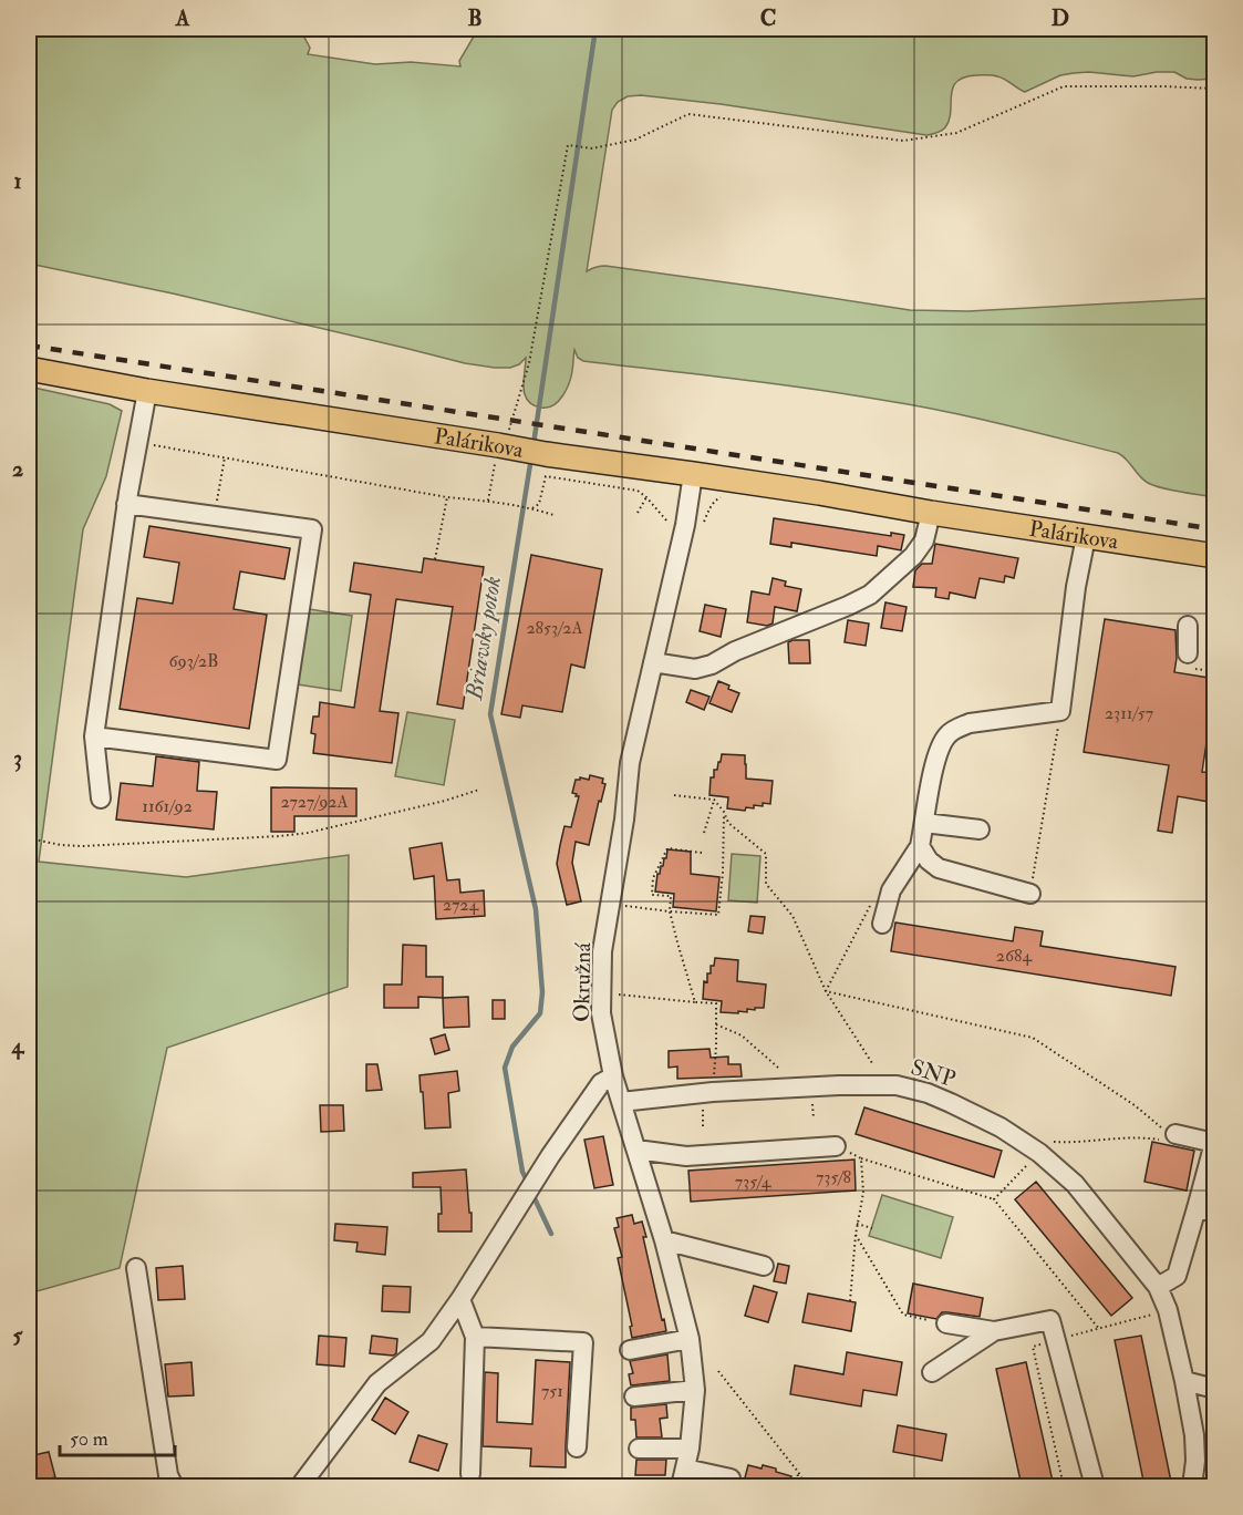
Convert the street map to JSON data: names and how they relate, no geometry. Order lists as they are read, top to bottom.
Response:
{
  "streets": {
    "main road": ["Palárikova"],
    "street": ["Okružná", "SNP"]
  },
  "crossings": [
    ["Palárikova", "Okružná"],
    ["Okružná", "SNP"]
  ],
  "water": ["Briavsky potok"],
  "house_numbers": [
    "2853/2A",
    "693/2B",
    "2311/57",
    "2727/92A",
    "1161/92",
    "2724",
    "2684",
    "735/8",
    "735/4",
    "751"
  ],
  "scale_bar": "50 m",
  "grid": {
    "columns": [
      "A",
      "B",
      "C",
      "D"
    ],
    "rows": [
      "1",
      "2",
      "3",
      "4",
      "5"
    ]
  }
}
